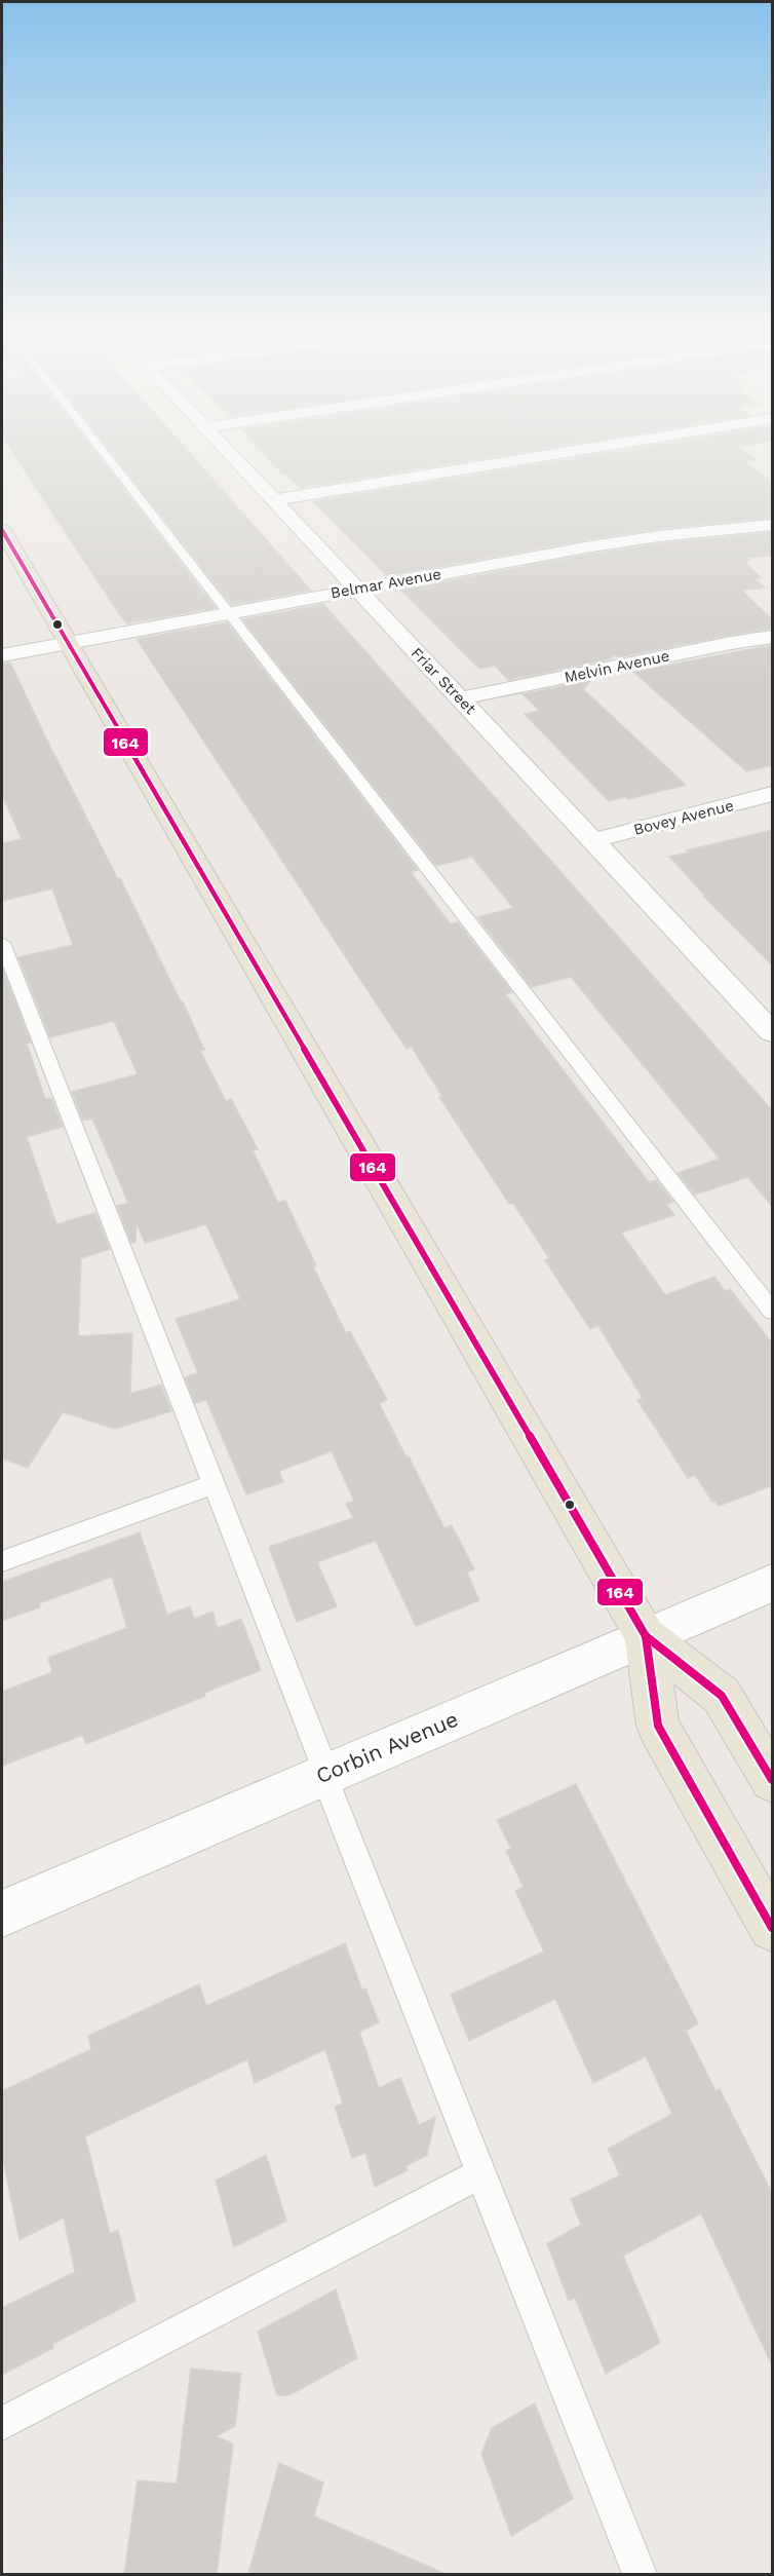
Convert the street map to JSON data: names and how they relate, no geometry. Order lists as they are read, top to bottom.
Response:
{
  "streets": {
    "street": [
      "Belmar Avenue",
      "Melvin Avenue",
      "Friar Street",
      "Bovey Avenue",
      "Corbin Avenue"
    ]
  },
  "crossings": [
    ["Belmar Avenue", "Friar Street"],
    ["Melvin Avenue", "Friar Street"],
    ["Friar Street", "Bovey Avenue"]
  ],
  "lines": ["transit line 164"]
}
